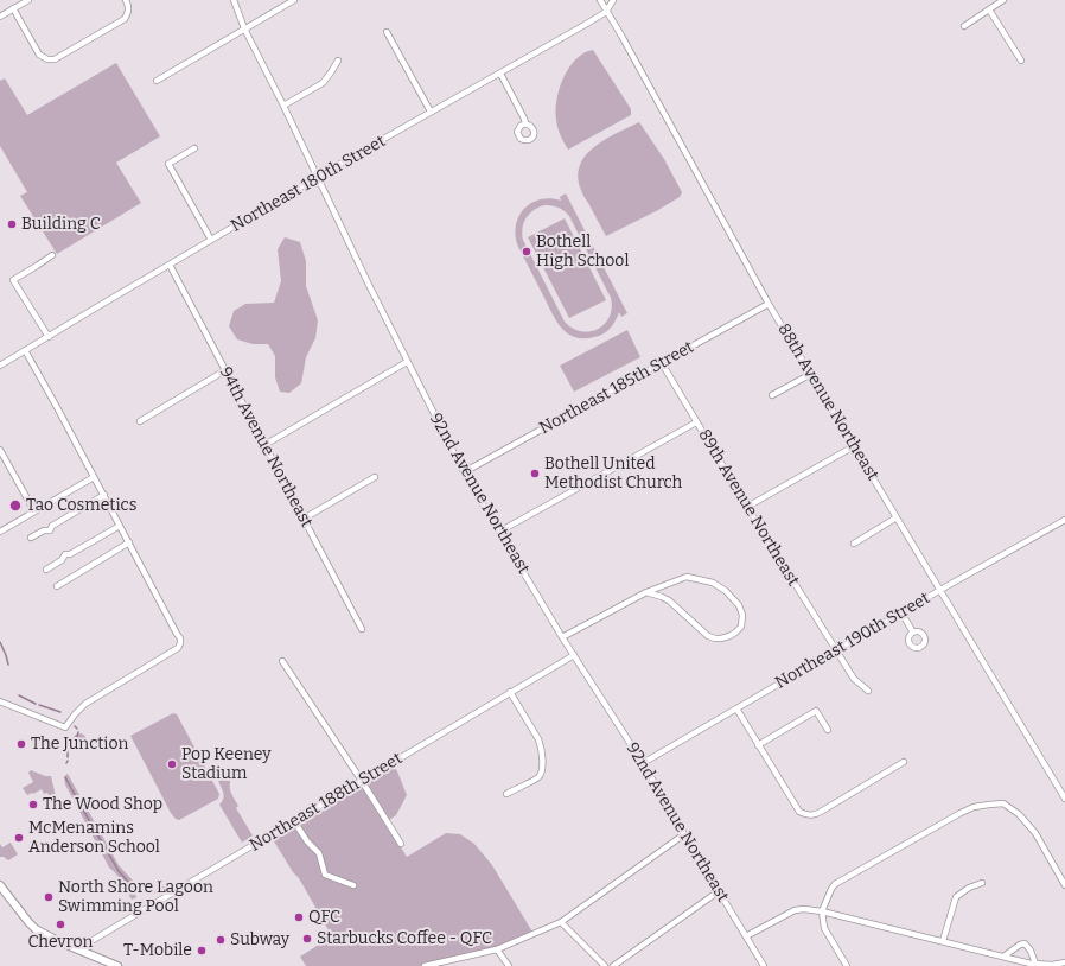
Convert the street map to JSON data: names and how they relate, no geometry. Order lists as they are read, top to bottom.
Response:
{
  "streets": {
    "street": [
      "Northeast 180th Street",
      "Northeast 185th Street",
      "88th Avenue Northeast",
      "94th Avenue Northeast",
      "92nd Avenue Northeast",
      "89th Avenue Northeast",
      "Northeast 190th Street",
      "Northeast 188th Street"
    ]
  },
  "crossings": [
    ["Northeast 180th Street", "88th Avenue Northeast"],
    ["Northeast 180th Street", "94th Avenue Northeast"],
    ["Northeast 180th Street", "92nd Avenue Northeast"],
    ["Northeast 185th Street", "88th Avenue Northeast"],
    ["Northeast 185th Street", "92nd Avenue Northeast"],
    ["Northeast 185th Street", "89th Avenue Northeast"],
    ["88th Avenue Northeast", "Northeast 190th Street"],
    ["92nd Avenue Northeast", "Northeast 190th Street"],
    ["92nd Avenue Northeast", "Northeast 188th Street"],
    ["89th Avenue Northeast", "Northeast 190th Street"]
  ],
  "places": [
    "Building C",
    "Bothell High School",
    "Bothell United Methodist Church",
    "Tao Cosmetics",
    "The Junction",
    "Pop Keeney Stadium",
    "The Wood Shop",
    "McMenamins Anderson School",
    "North Shore Lagoon Swimming Pool",
    "QFC",
    "Chevron",
    "Starbucks Coffee - QFC",
    "Subway",
    "T-Mobile"
  ]
}
